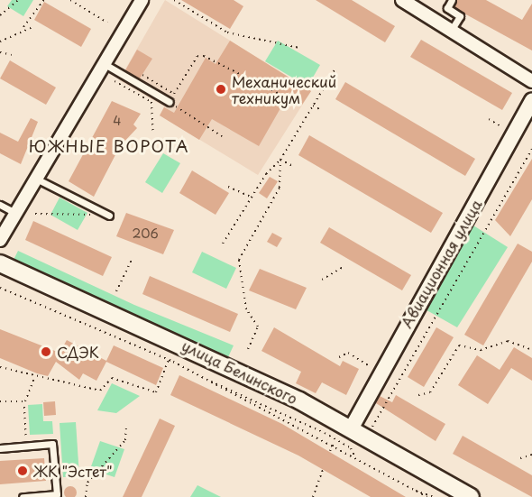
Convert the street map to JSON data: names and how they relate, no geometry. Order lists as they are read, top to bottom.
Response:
{
  "streets": {
    "main road": ["улица Белинского"],
    "street": ["Авиационная улица"]
  },
  "crossings": [
    ["Авиационная улица", "улица Белинского"]
  ],
  "districts": ["ЮЖНЫЕ ВОРОТА"],
  "places": ["Механический техникум", "СДЭК", "ЖК \"Эстет\""],
  "house_numbers": ["4", "206"]
}
